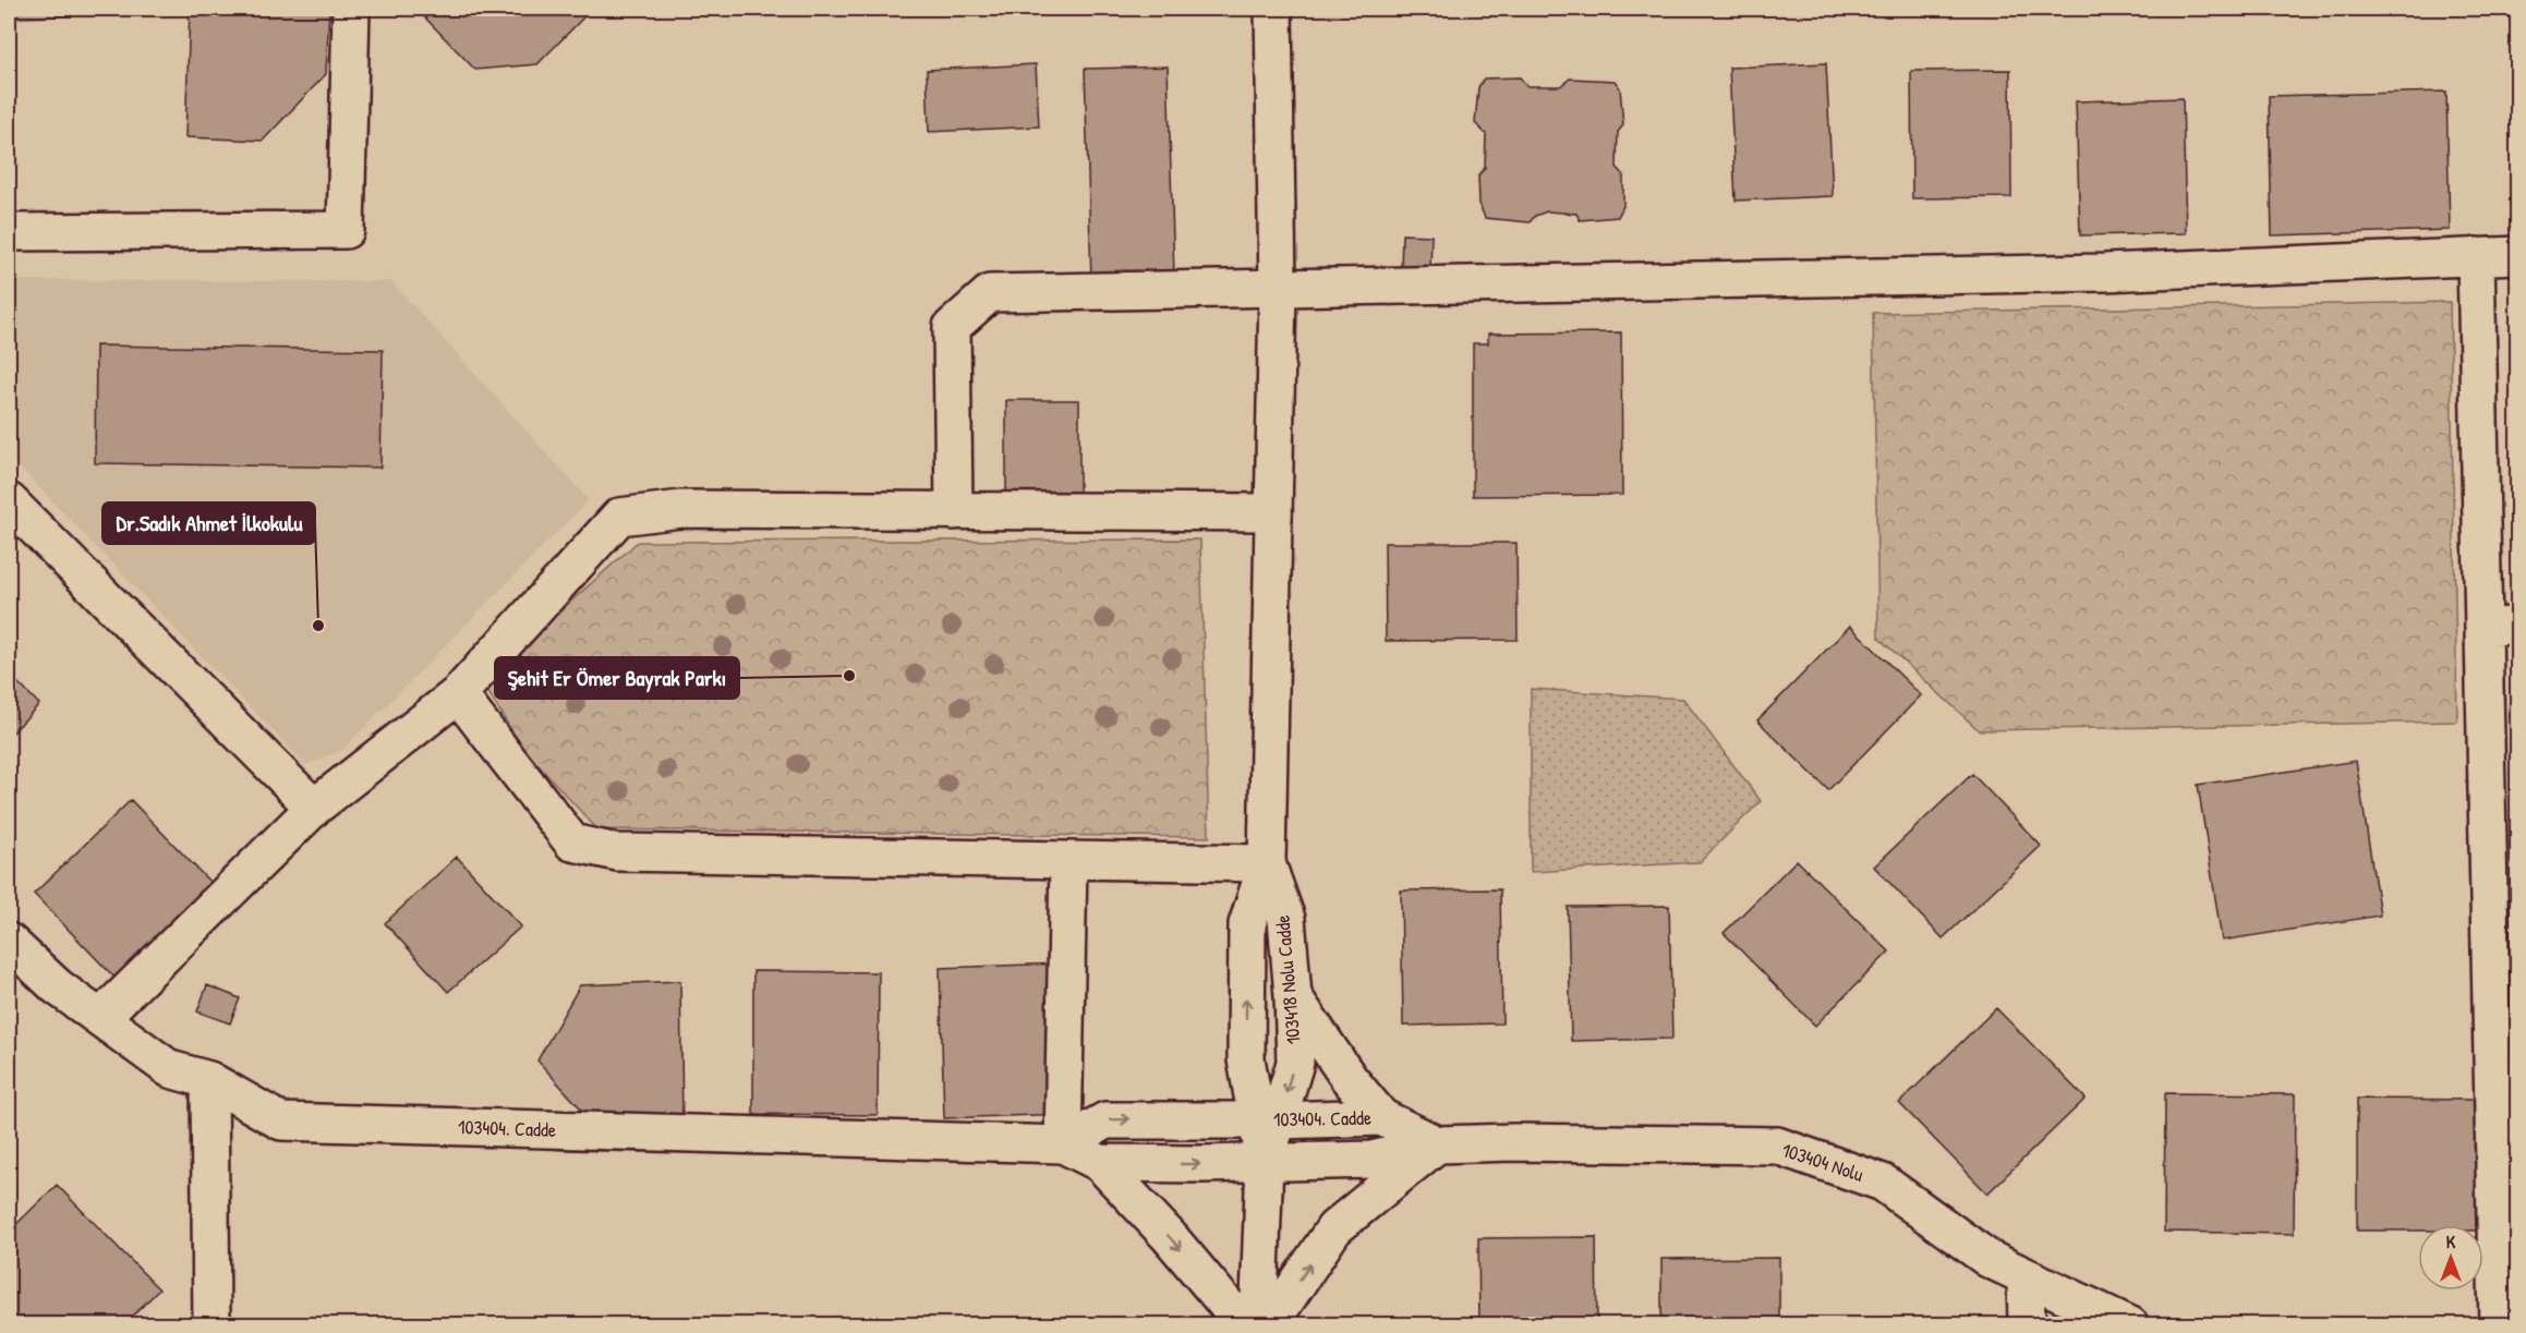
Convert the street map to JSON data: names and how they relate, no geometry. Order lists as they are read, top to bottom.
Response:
{
  "streets": {
    "street": ["103418 Nolu Cadde", "103404. Cadde", "103404 Nolu"]
  },
  "crossings": [
    ["103418 Nolu Cadde", "103404. Cadde"],
    ["103404. Cadde", "103404 Nolu"]
  ],
  "places": ["Dr.Sadık Ahmet İlkokulu", "Şehit Er Ömer Bayrak Parkı"],
  "north": "top"
}
